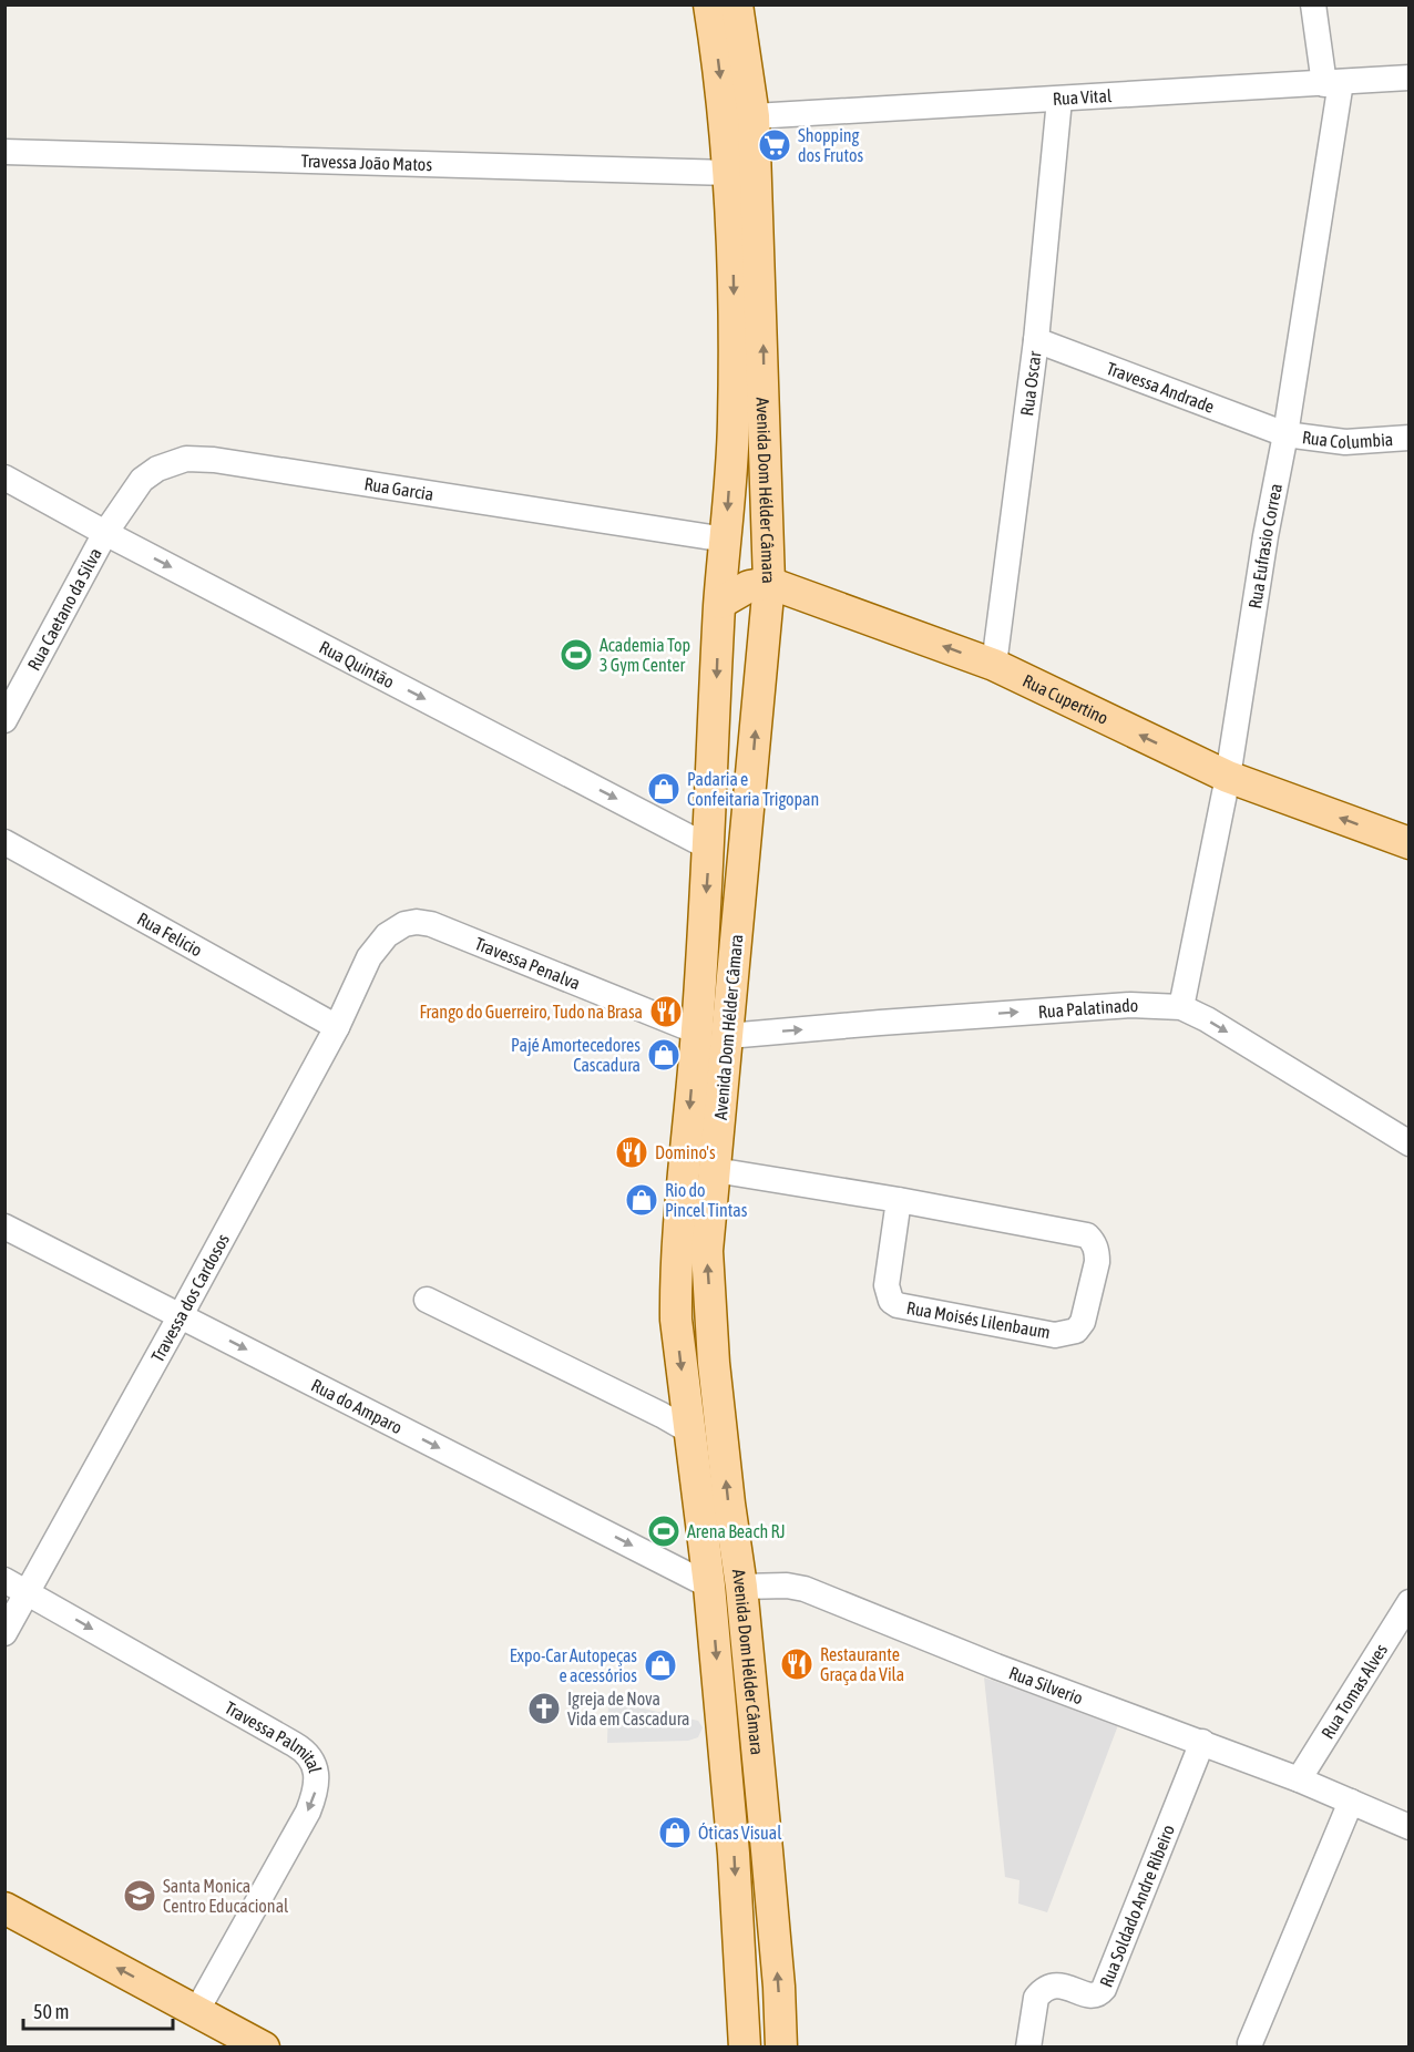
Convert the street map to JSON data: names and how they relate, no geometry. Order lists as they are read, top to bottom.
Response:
{
  "streets": {
    "main road": ["Avenida Dom Hélder Câmara", "Rua Cupertino"],
    "street": [
      "Rua Vital",
      "Travessa João Matos",
      "Rua Oscar",
      "Travessa Andrade",
      "Rua Columbia",
      "Rua Garcia",
      "Rua Eufrasio Correa",
      "Rua Caetano da Silva",
      "Rua Quintão",
      "Rua Felicio",
      "Travessa Penalva",
      "Rua Palatinado",
      "Travessa dos Cardosos",
      "Rua Moisés Lilenbaum",
      "Rua do Amparo",
      "Rua Silverio",
      "Rua Tomas Alves",
      "Travessa Palmital",
      "Rua Soldado Andre Ribeiro"
    ]
  },
  "crossings": [
    ["Rua Vital", "Rua Oscar"],
    ["Rua Vital", "Avenida Dom Hélder Câmara"],
    ["Rua Vital", "Rua Eufrasio Correa"],
    ["Travessa João Matos", "Avenida Dom Hélder Câmara"],
    ["Rua Oscar", "Travessa Andrade"],
    ["Rua Oscar", "Rua Cupertino"],
    ["Travessa Andrade", "Rua Columbia"],
    ["Travessa Andrade", "Rua Eufrasio Correa"],
    ["Rua Columbia", "Rua Eufrasio Correa"],
    ["Rua Garcia", "Avenida Dom Hélder Câmara"],
    ["Rua Garcia", "Rua Caetano da Silva"],
    ["Rua Garcia", "Rua Quintão"],
    ["Avenida Dom Hélder Câmara", "Rua Quintão"],
    ["Avenida Dom Hélder Câmara", "Rua Cupertino"],
    ["Avenida Dom Hélder Câmara", "Travessa Penalva"],
    ["Avenida Dom Hélder Câmara", "Rua Palatinado"],
    ["Avenida Dom Hélder Câmara", "Rua Moisés Lilenbaum"],
    ["Avenida Dom Hélder Câmara", "Rua do Amparo"],
    ["Avenida Dom Hélder Câmara", "Rua Silverio"],
    ["Rua Eufrasio Correa", "Rua Cupertino"],
    ["Rua Eufrasio Correa", "Rua Palatinado"],
    ["Rua Caetano da Silva", "Rua Quintão"],
    ["Rua Felicio", "Travessa dos Cardosos"],
    ["Travessa Penalva", "Travessa dos Cardosos"],
    ["Travessa dos Cardosos", "Rua do Amparo"],
    ["Travessa dos Cardosos", "Travessa Palmital"],
    ["Rua Silverio", "Rua Tomas Alves"],
    ["Rua Silverio", "Rua Soldado Andre Ribeiro"]
  ],
  "one_way": ["Rua Quintão", "Rua Cupertino", "Rua Palatinado"],
  "places": {
    "supermarket": ["Shopping dos Frutos"],
    "sports": ["Academia Top 3 Gym Center", "Arena Beach RJ"],
    "shop": [
      "Padaria e Confeitaria Trigopan",
      "Pajé Amortecedores Cascadura",
      "Rio do Pincel Tintas",
      "Expo-Car Autopeças e acessórios",
      "Óticas Visual"
    ],
    "restaurant": ["Frango do Guerreiro, Tudo na Brasa", "Domino's", "Restaurante Graça da Vila"],
    "church": ["Igreja de Nova Vida em Cascadura"],
    "school or university": ["Santa Monica Centro Educacional"]
  },
  "scale_bar": "50 m"
}
